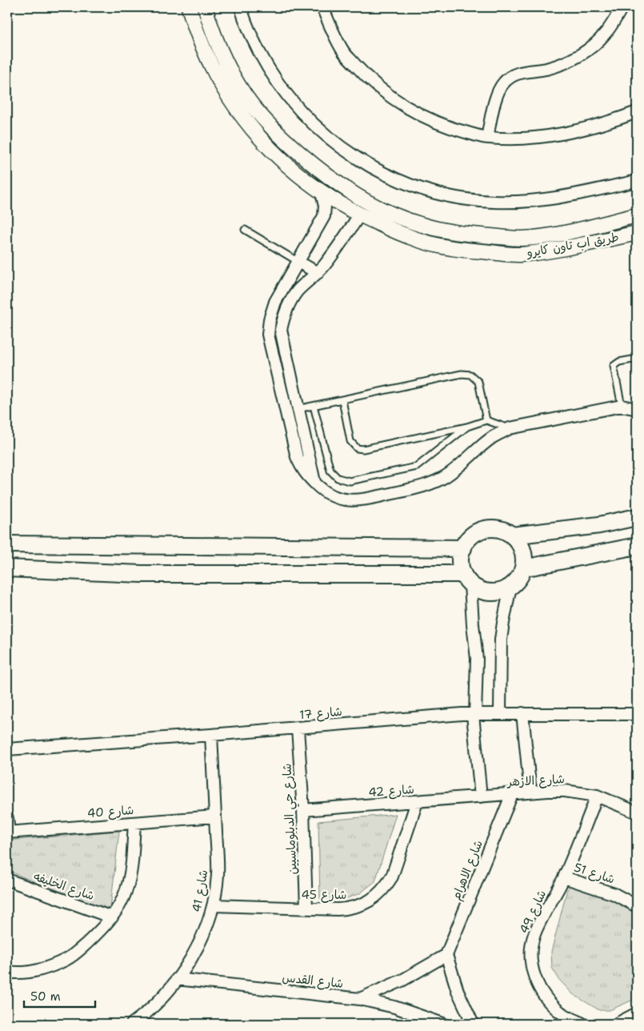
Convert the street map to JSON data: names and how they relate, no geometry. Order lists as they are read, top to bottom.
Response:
{
  "streets": {
    "street": [
      "طريق اب تاون كايرو",
      "شارع 17",
      "شارع الازهر",
      "شارع 42",
      "شارع 40",
      "شارع حي الدبلوماسيين",
      "شارع الاهرام",
      "شارع 51",
      "شارع الخليفه",
      "شارع 41",
      "شارع 45",
      "شارع 49",
      "شارع القدس"
    ]
  },
  "crossings": [
    ["شارع 17", "شارع حي الدبلوماسيين"],
    ["شارع 17", "شارع 41"],
    ["شارع الازهر", "شارع 42"],
    ["شارع الازهر", "شارع الاهرام"],
    ["شارع الازهر", "شارع 49"],
    ["شارع 42", "شارع حي الدبلوماسيين"],
    ["شارع 42", "شارع 45"],
    ["شارع 40", "شارع 41"],
    ["شارع حي الدبلوماسيين", "شارع 45"],
    ["شارع 51", "شارع 49"],
    ["شارع 41", "شارع 45"],
    ["شارع 41", "شارع القدس"]
  ],
  "scale_bar": "50 m"
}
